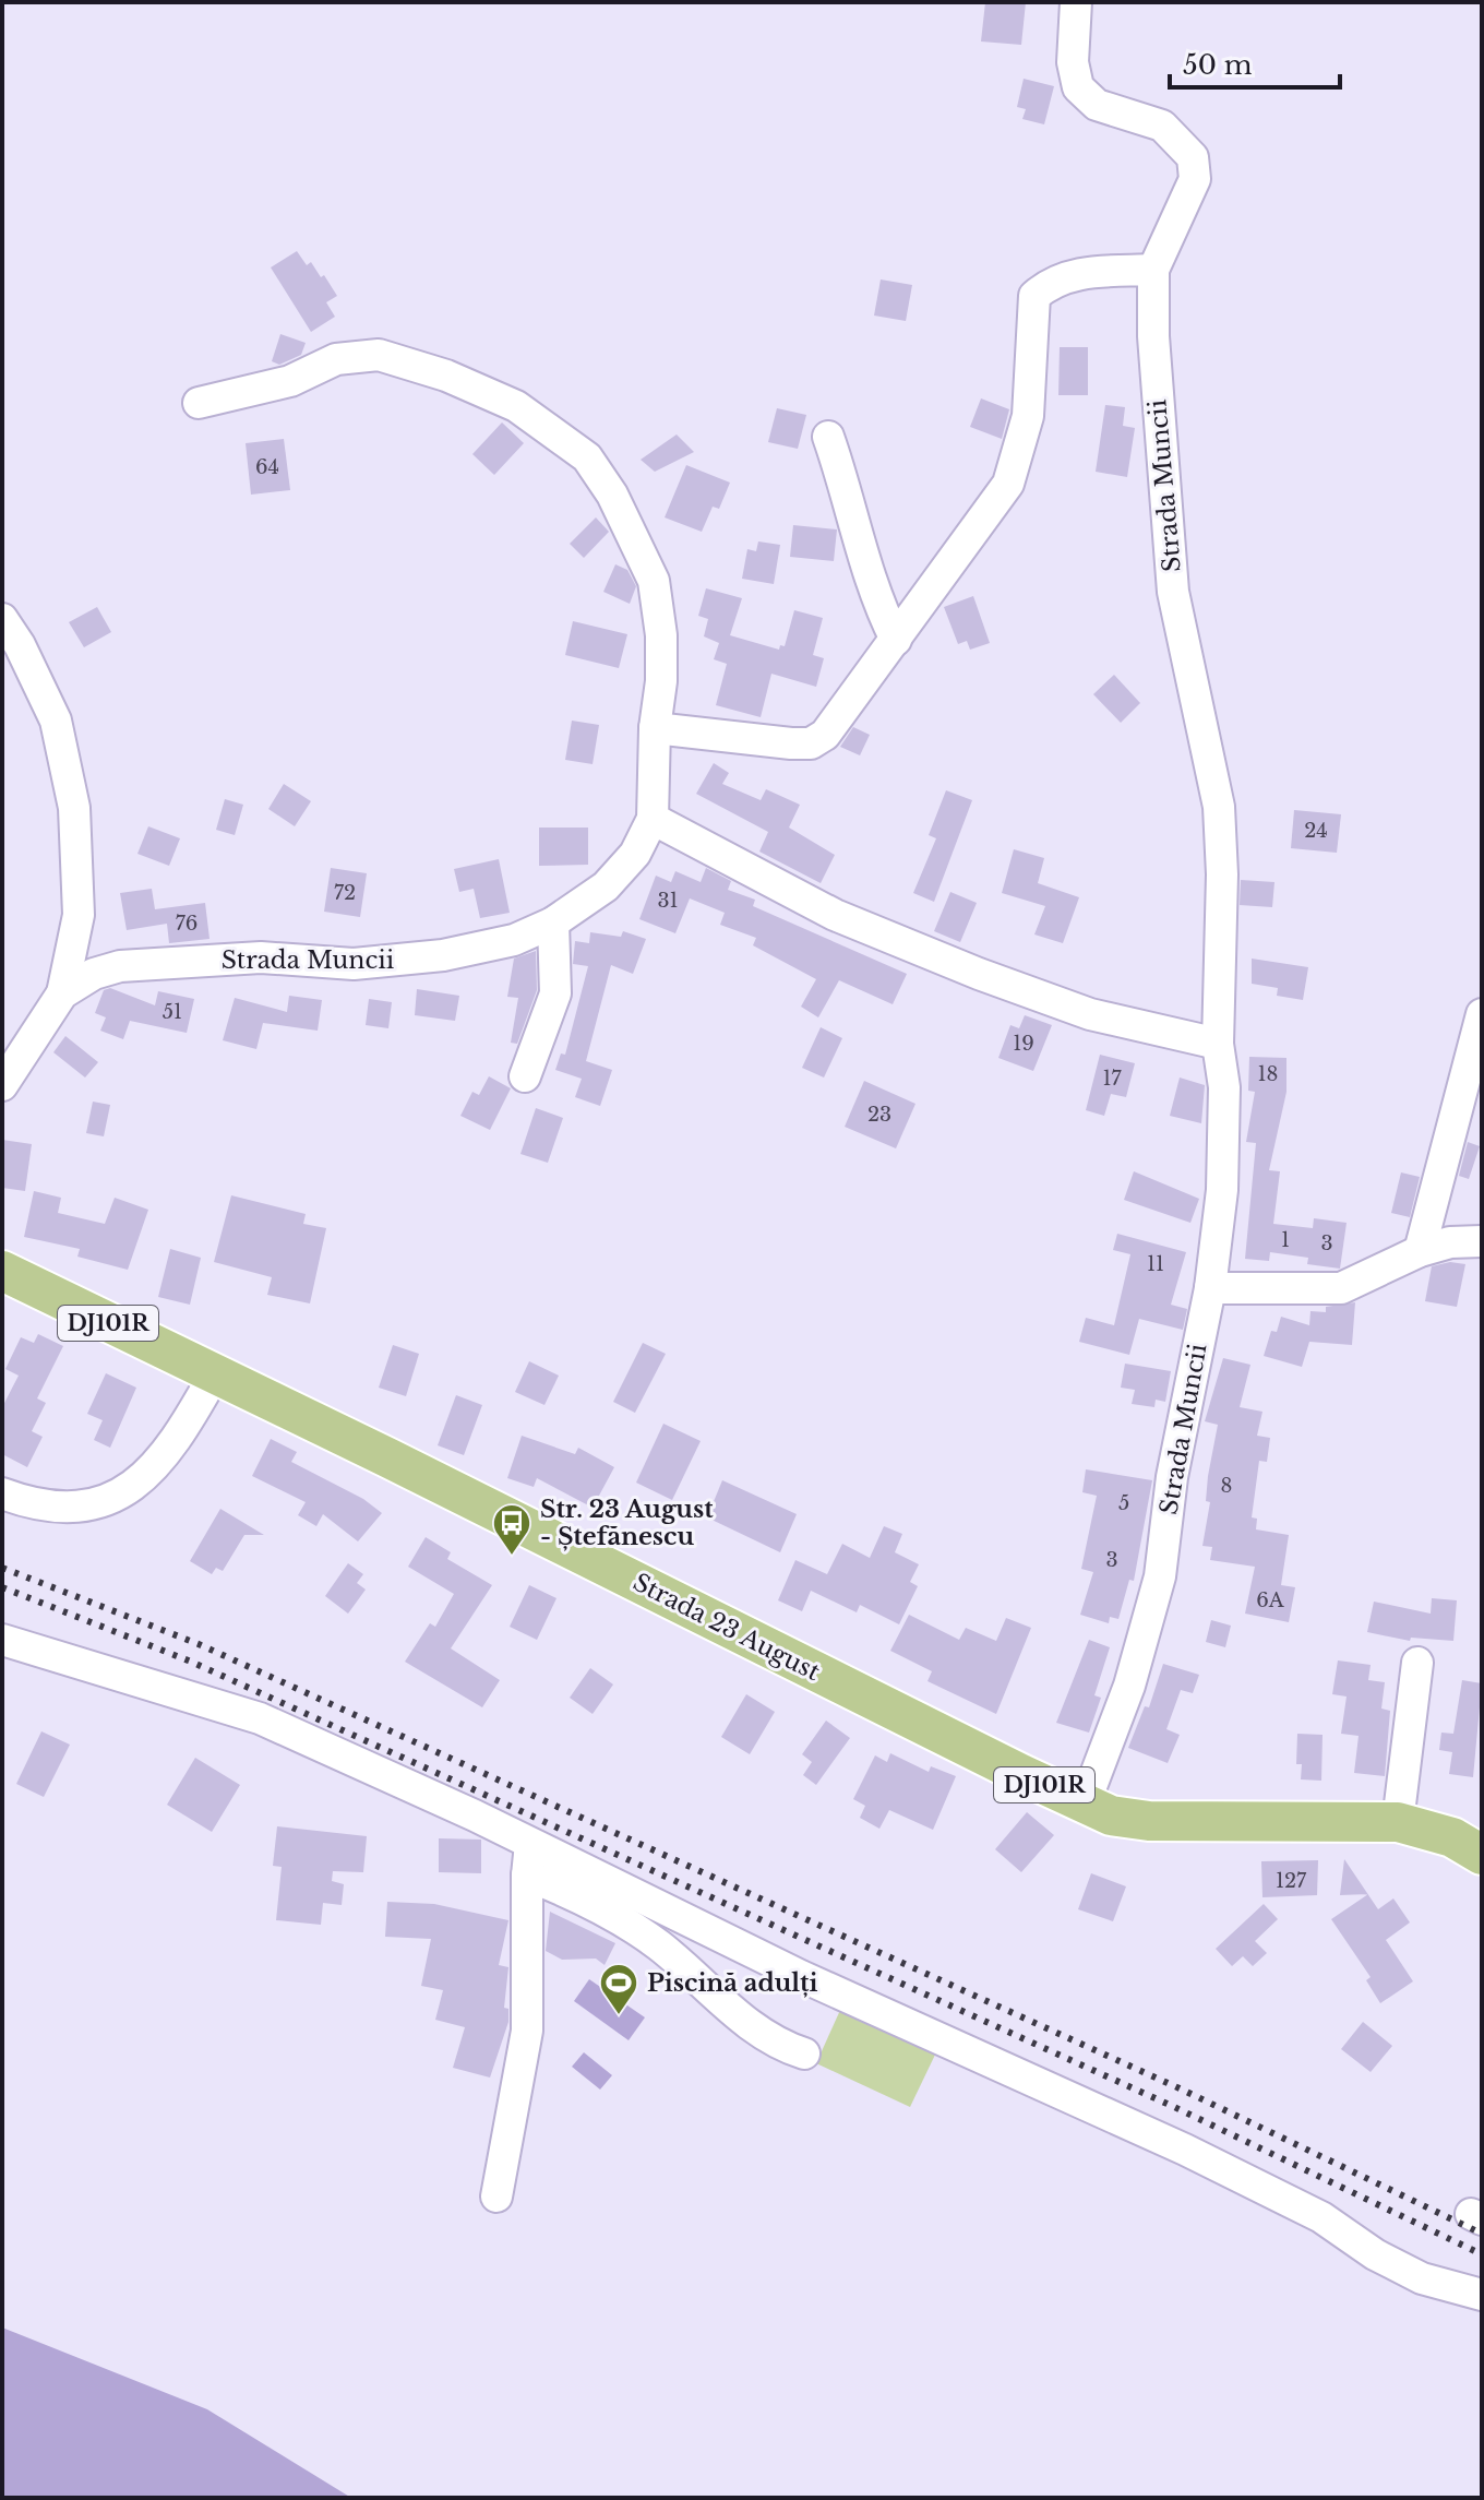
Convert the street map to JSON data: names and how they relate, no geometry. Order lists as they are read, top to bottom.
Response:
{
  "streets": {
    "main road": ["DJ101R", "Strada 23 August"],
    "street": ["Strada Muncii"]
  },
  "crossings": [
    ["Strada Muncii", "Strada 23 August"]
  ],
  "places": {
    "bus stop": ["Str. 23 August - Ștefănescu"],
    "sports": ["Piscină adulți"]
  },
  "house_numbers": [
    "64",
    "24",
    "72",
    "31",
    "76",
    "51",
    "19",
    "18",
    "17",
    "23",
    "1",
    "3",
    "11",
    "8",
    "5",
    "3",
    "6A",
    "127"
  ],
  "scale_bar": "50 m"
}
